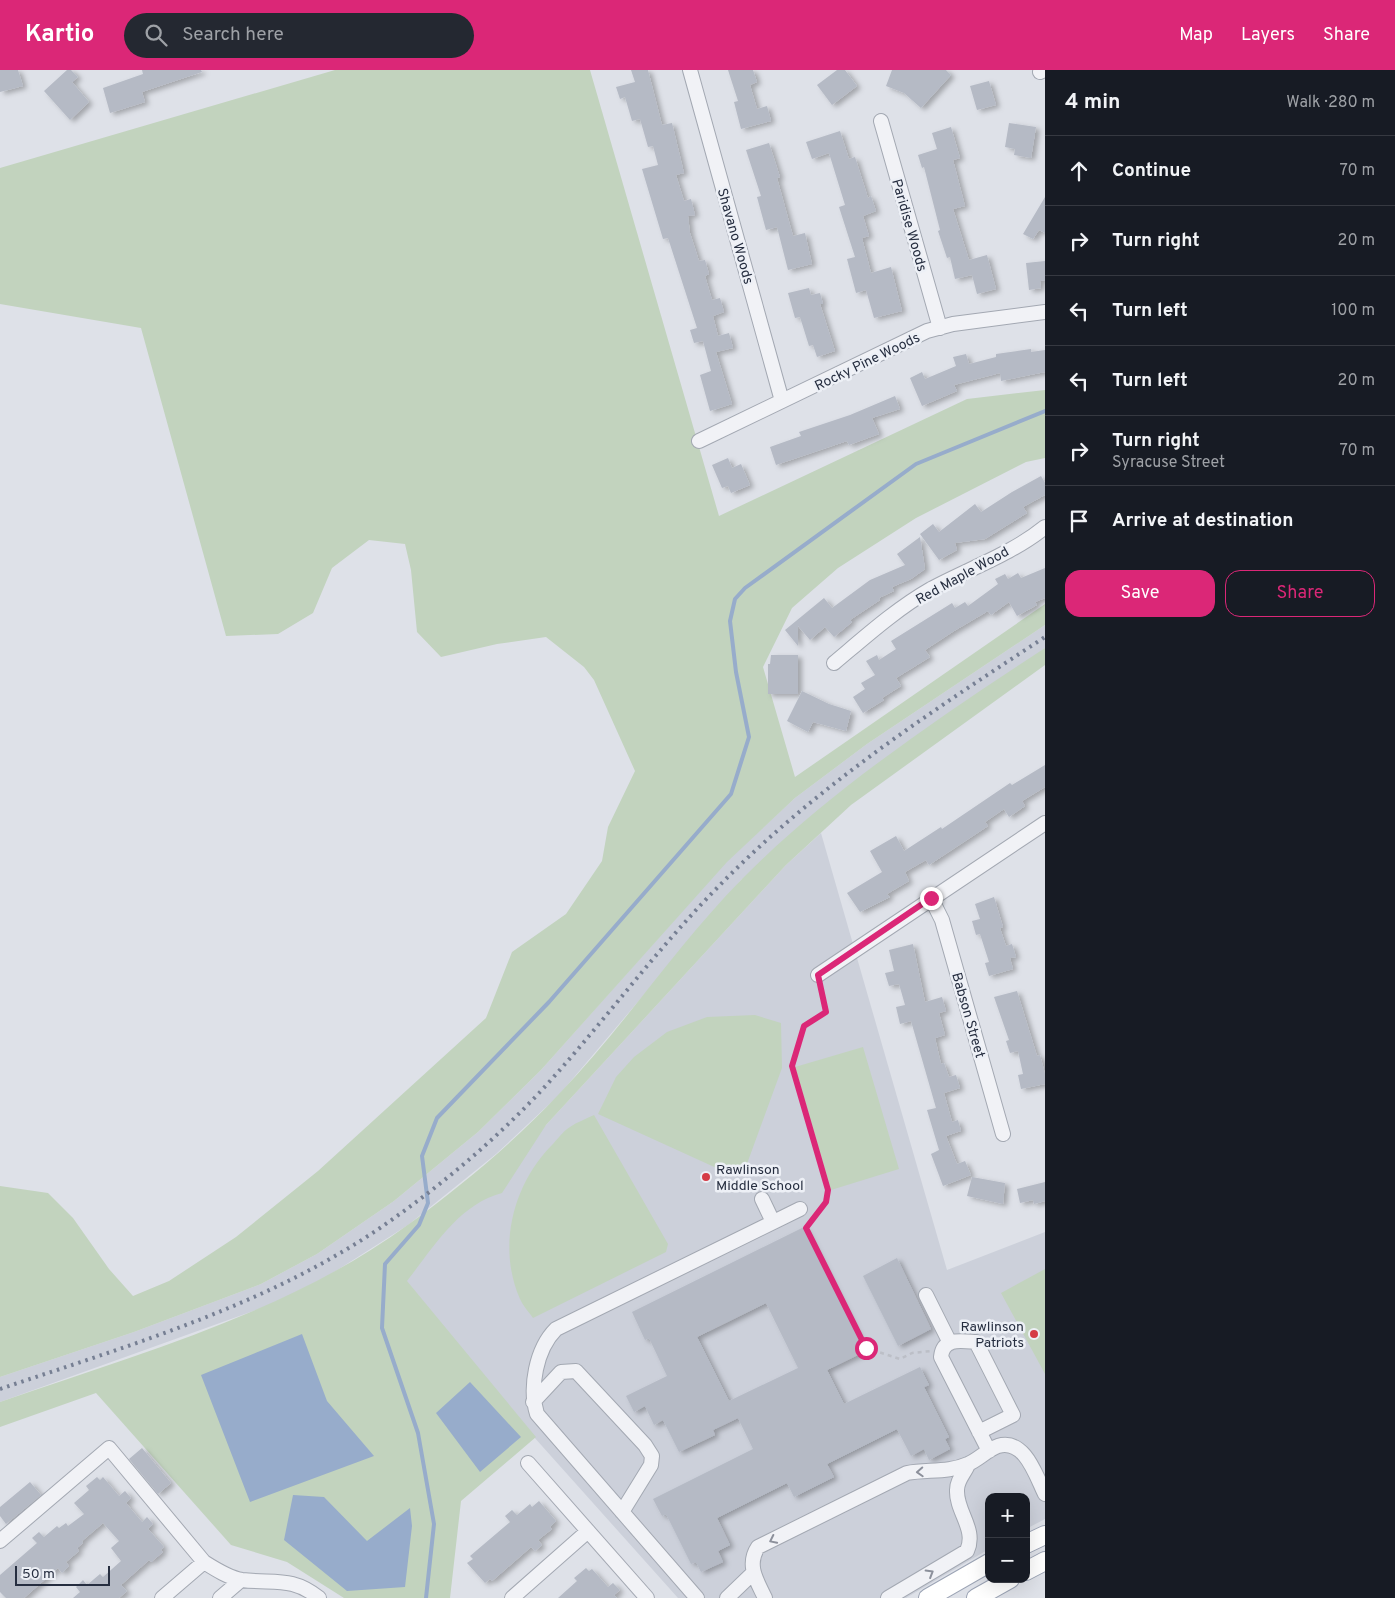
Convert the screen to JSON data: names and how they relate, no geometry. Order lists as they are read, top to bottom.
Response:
{
  "streets": {
    "street": [
      "Paridise Woods",
      "Shavano Woods",
      "Rocky Pine Woods",
      "Red Maple Wood",
      "Babson Street"
    ]
  },
  "crossings": [
    ["Paridise Woods", "Rocky Pine Woods"],
    ["Shavano Woods", "Rocky Pine Woods"]
  ],
  "places": ["Rawlinson Middle School", "Rawlinson Patriots"],
  "scale_bar": "50 m",
  "page": {
    "header": "Kartio",
    "search": "Search here",
    "nav": ["Map", "Layers", "Share"],
    "heading": ["4 min", "Walk · 280 m"],
    "list": [
      ["Continue", "70 m"],
      ["Turn right", "20 m"],
      ["Turn left", "100 m"],
      ["Turn left", "20 m"],
      ["Turn right", "Syracuse Street", "70 m"],
      "Arrive at destination"
    ],
    "buttons": ["Save", "Share"],
    "map_buttons": ["+", "−"],
    "scale": "50 m"
  }
}
